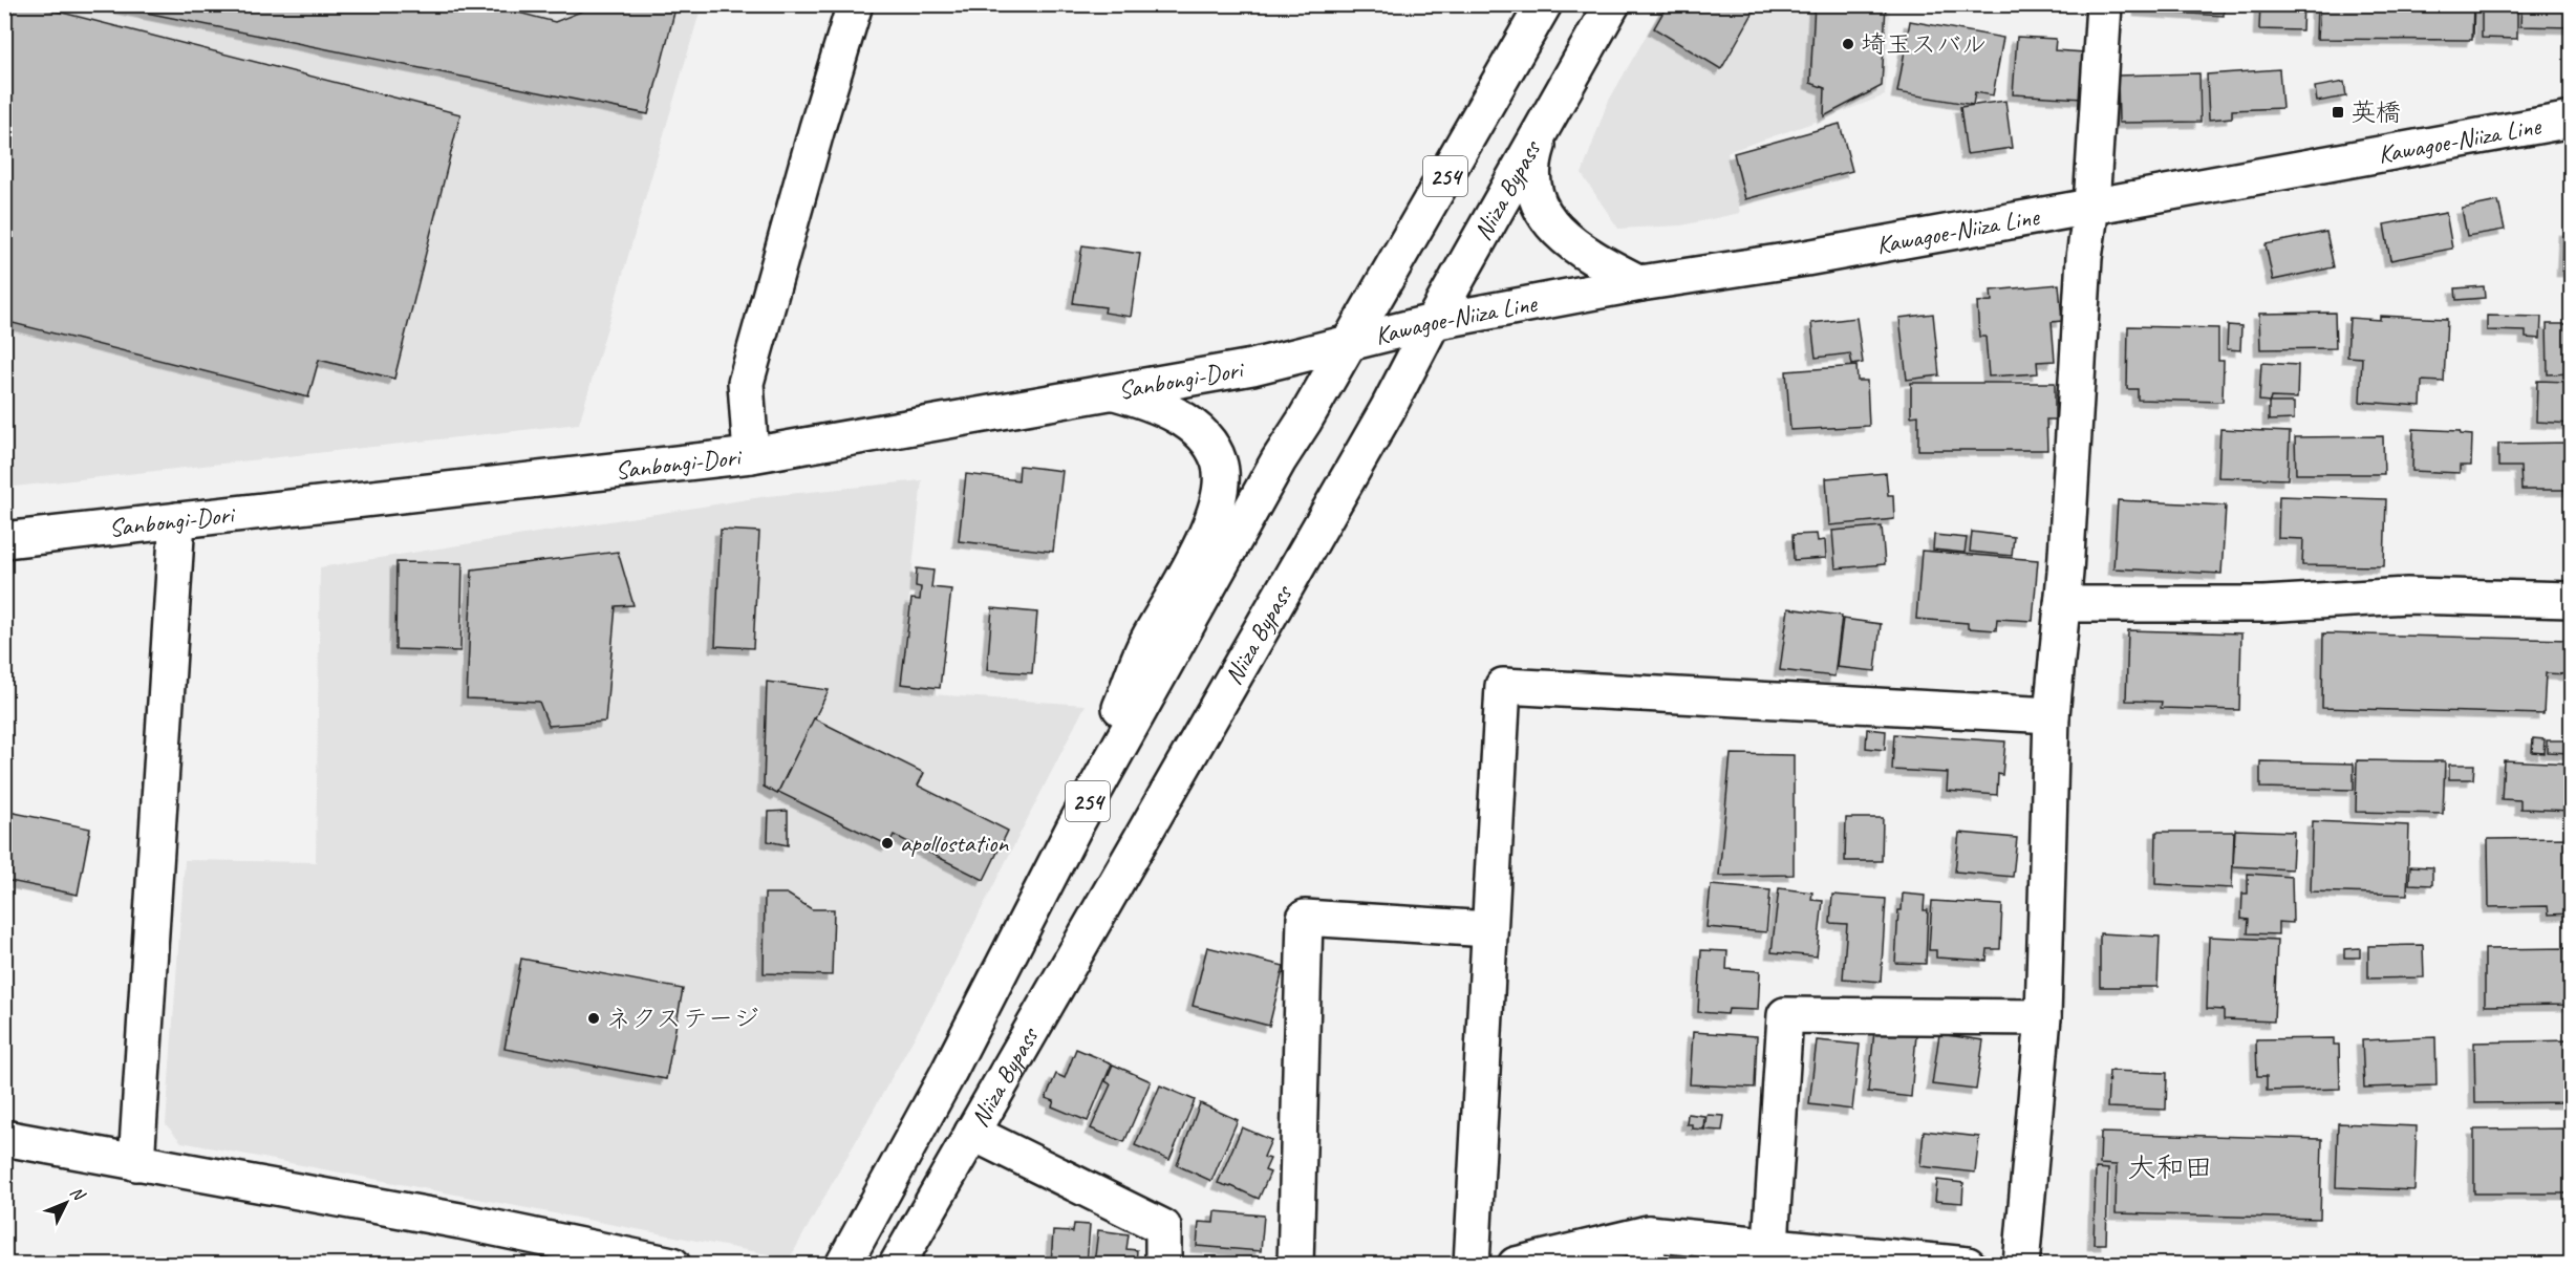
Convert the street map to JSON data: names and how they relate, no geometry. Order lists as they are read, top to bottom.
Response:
{
  "streets": {
    "main road": [
      "Kawagoe-Niiza Line",
      "254",
      "Niiza Bypass",
      "Sanbongi-Dori"
    ]
  },
  "crossings": [
    ["Kawagoe-Niiza Line", "Niiza Bypass"],
    ["Kawagoe-Niiza Line", "Sanbongi-Dori"],
    ["Niiza Bypass", "Sanbongi-Dori"]
  ],
  "districts": ["大和田"],
  "places": {
    "other": ["埼玉スバル", "apollostation", "ネクステージ"],
    "transit": ["英橋"]
  },
  "north": "top right"
}
